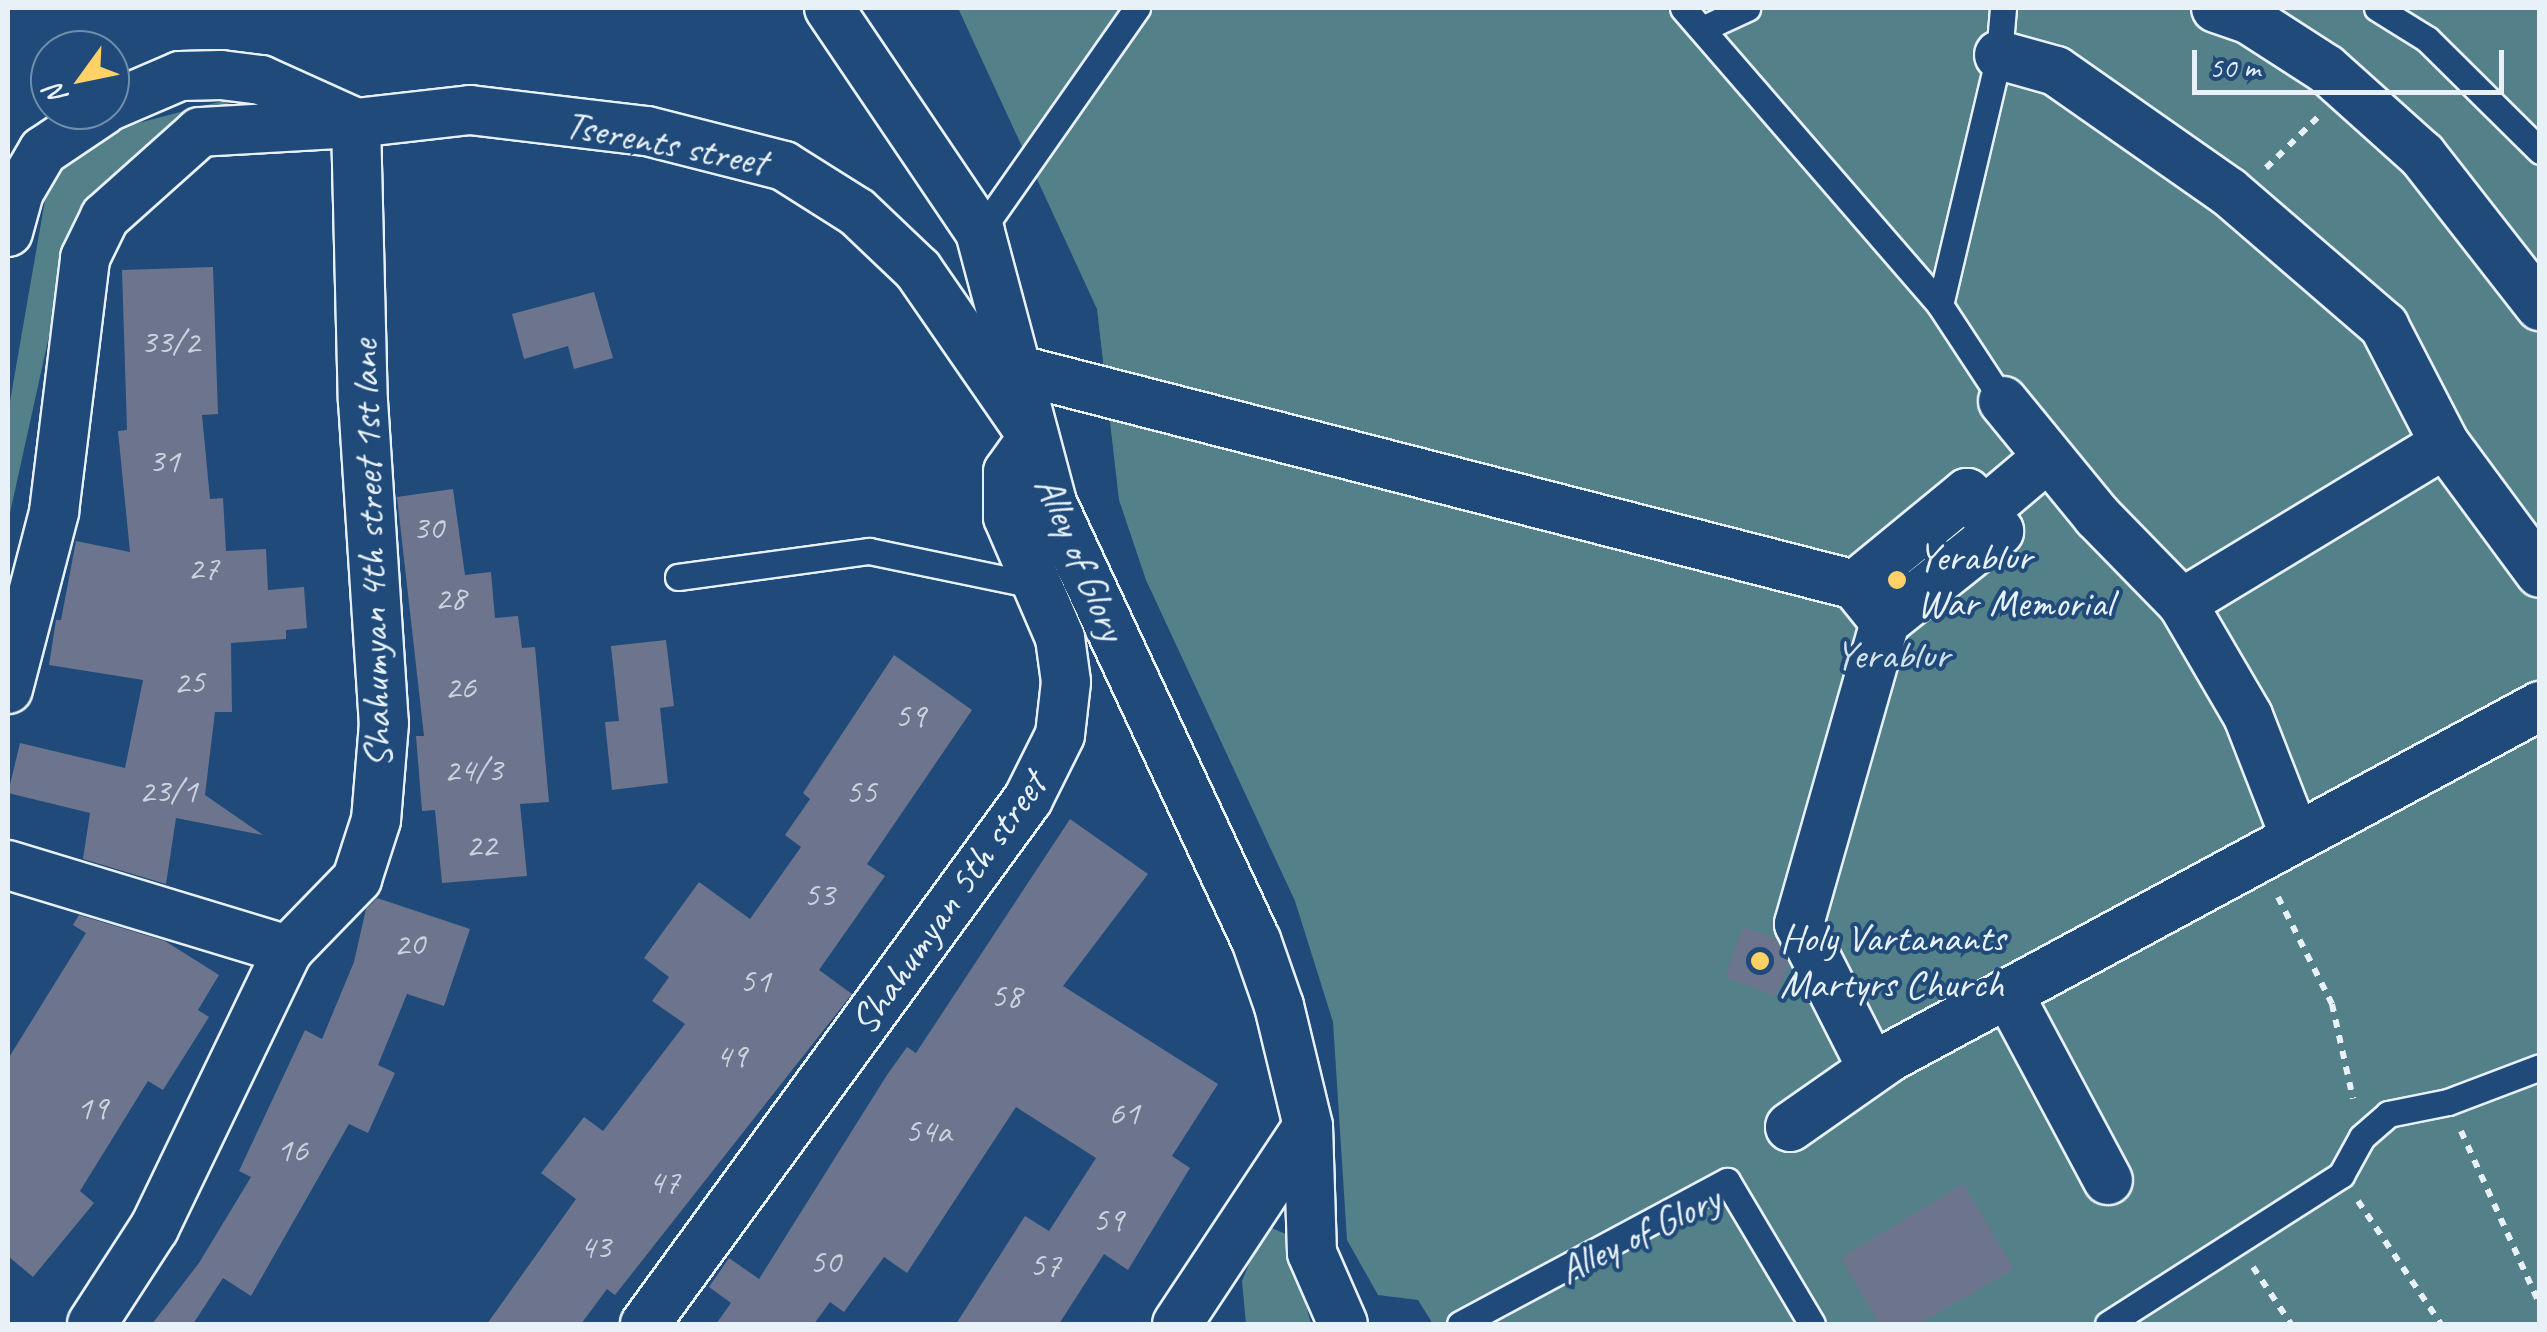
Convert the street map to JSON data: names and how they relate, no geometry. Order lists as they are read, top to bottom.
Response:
{
  "streets": {
    "street": [
      "Tserents street",
      "Shahumyan 4th street 1st lane",
      "Alley of Glory",
      "Shahumyan 5th street"
    ]
  },
  "crossings": [
    ["Tserents street", "Shahumyan 4th street 1st lane"],
    ["Tserents street", "Alley of Glory"],
    ["Tserents street", "Shahumyan 5th street"],
    ["Alley of Glory", "Shahumyan 5th street"]
  ],
  "parks": ["Yerablur"],
  "places": ["Yerablur War Memorial", "Holy Vartanants Martyrs Church"],
  "house_numbers": [
    "33/2",
    "31",
    "30",
    "27",
    "28",
    "25",
    "26",
    "59",
    "24/3",
    "23/1",
    "55",
    "22",
    "53",
    "20",
    "51",
    "58",
    "49",
    "19",
    "61",
    "54a",
    "16",
    "47",
    "59",
    "43",
    "50",
    "57"
  ],
  "scale_bar": "50 m",
  "north": "bottom left"
}
